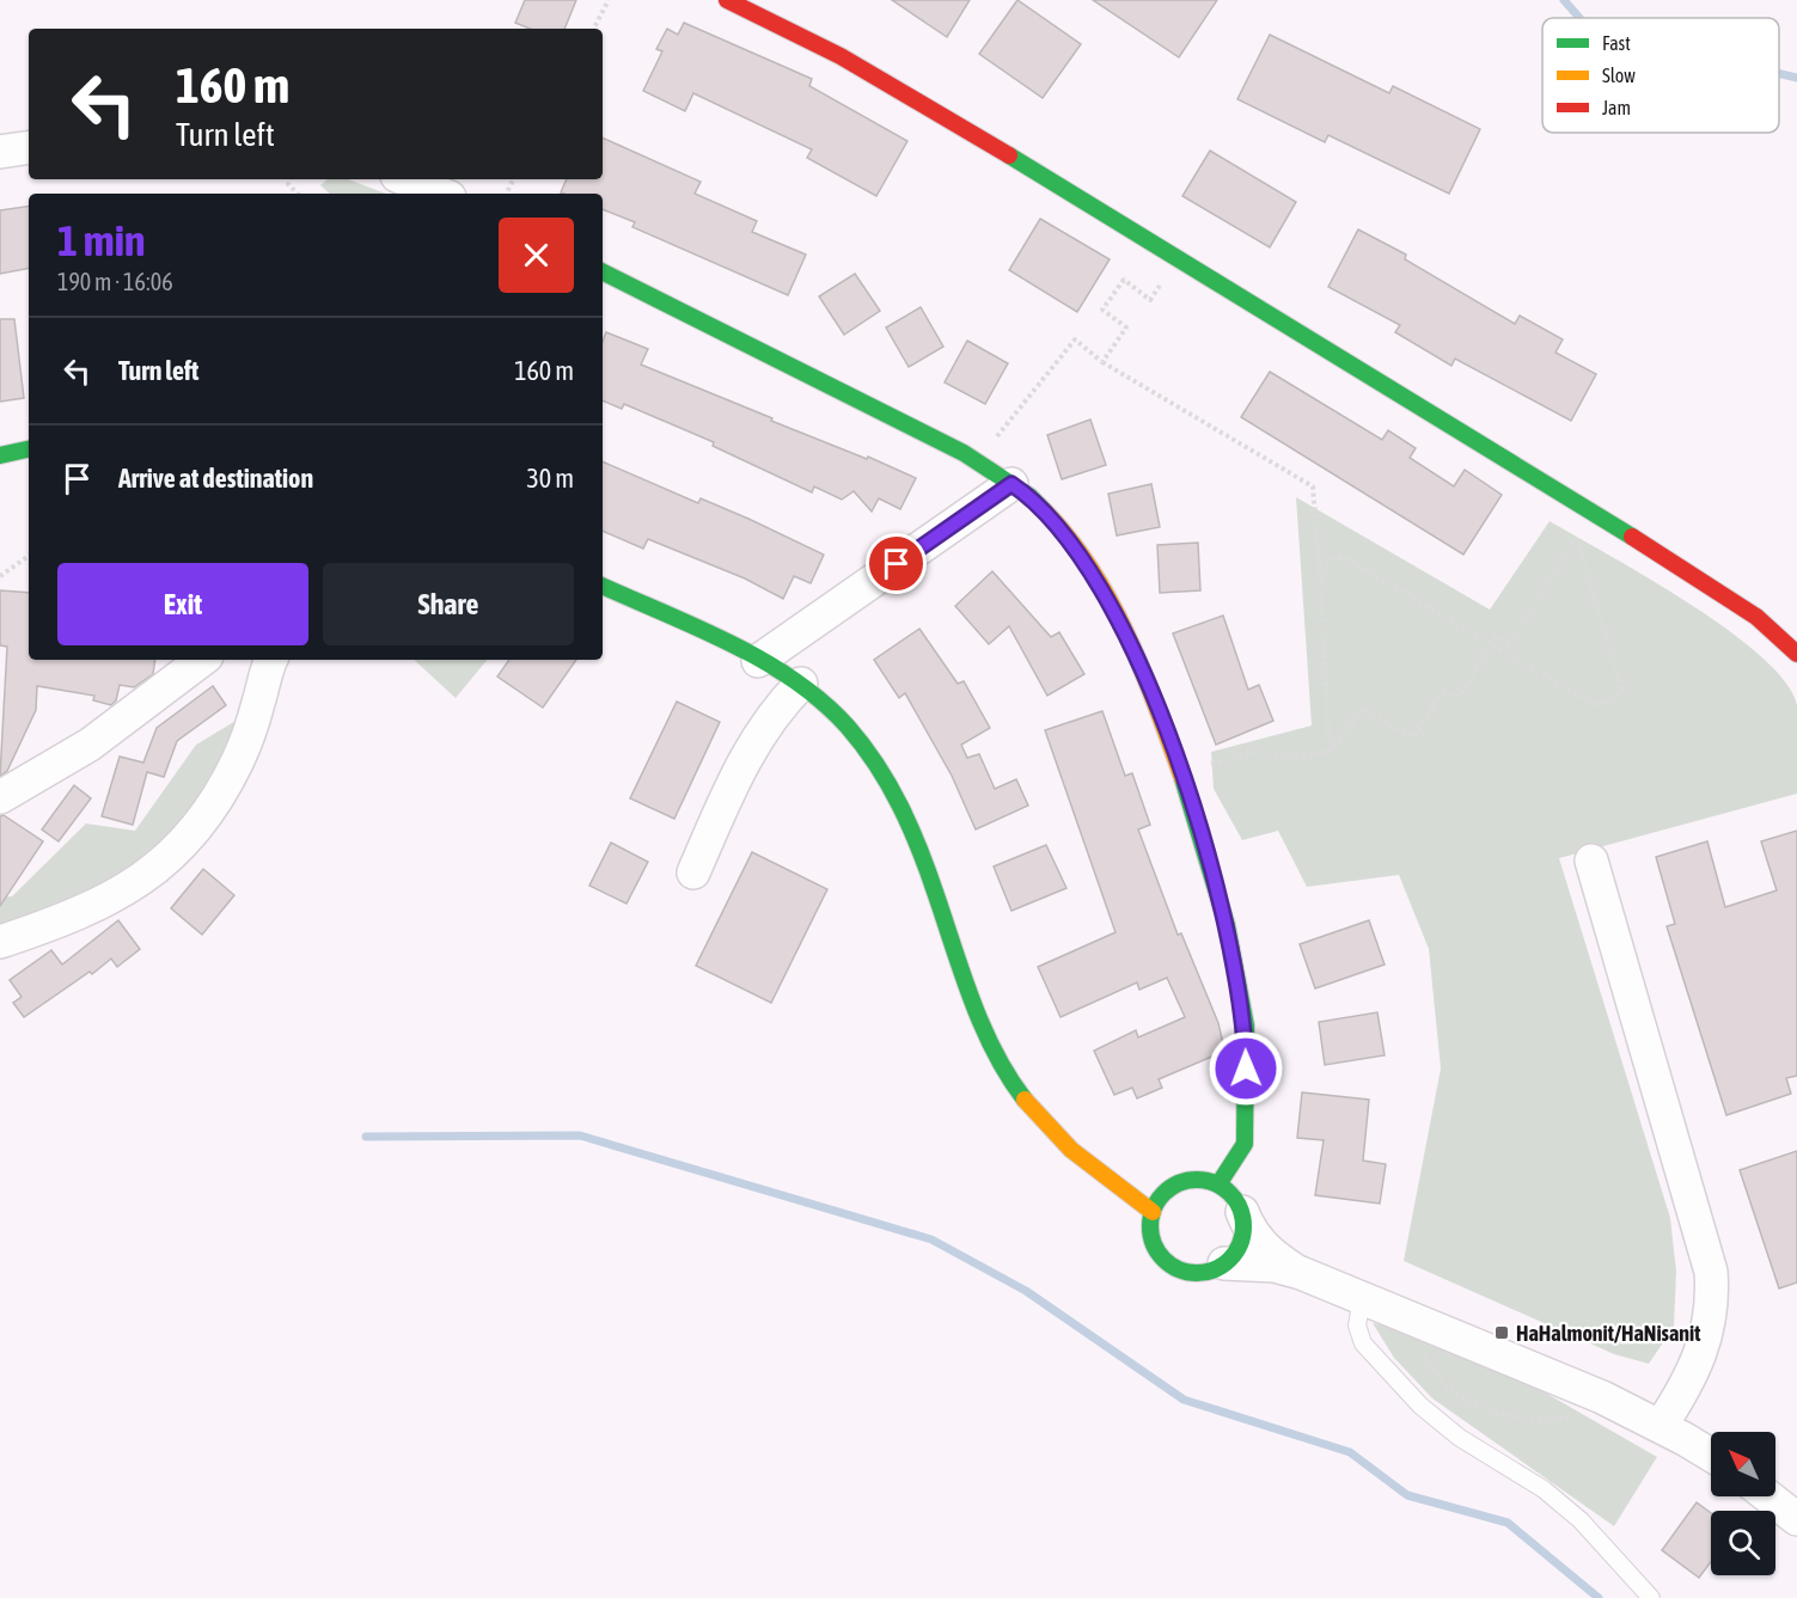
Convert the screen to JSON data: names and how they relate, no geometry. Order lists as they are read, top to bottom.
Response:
{
  "places": {
    "transit": ["HaHalmonit/HaNisanit"]
  },
  "legend": ["Fast", "Slow", "Jam"],
  "north": "top left",
  "page": {
    "turn": ["160 m", "Turn left"],
    "heading": ["1 min", "190 m · 16:06"],
    "list": [
      {
        "name": "Turn left",
        "value": "160 m"
      },
      {
        "name": "Arrive at destination",
        "value": "30 m"
      }
    ],
    "buttons": ["Exit", "Share"]
  }
}
